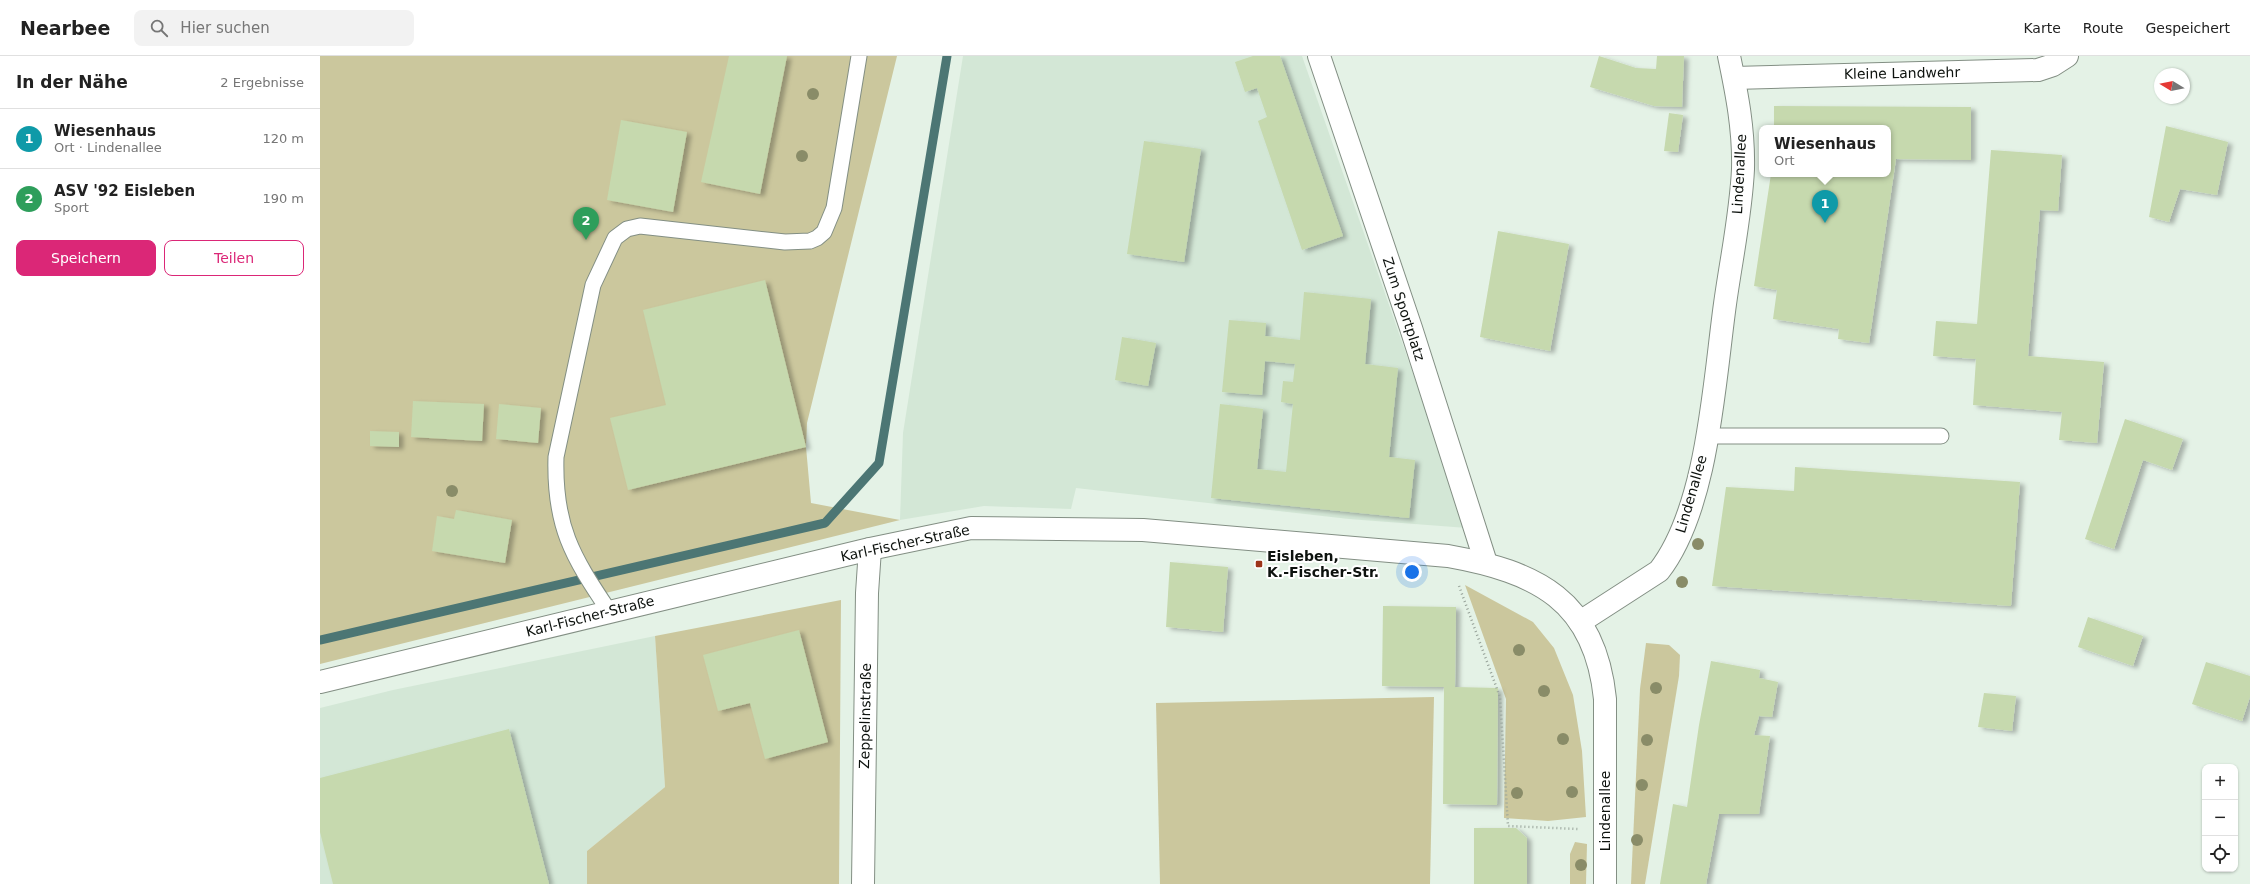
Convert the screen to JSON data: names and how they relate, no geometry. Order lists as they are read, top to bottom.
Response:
{
  "streets": {
    "street": [
      "Kleine Landwehr",
      "Lindenallee",
      "Zum Sportplatz",
      "Karl-Fischer-Straße",
      "Zeppelinstraße"
    ]
  },
  "crossings": [
    ["Kleine Landwehr", "Lindenallee"],
    ["Lindenallee", "Karl-Fischer-Straße"],
    ["Zum Sportplatz", "Karl-Fischer-Straße"],
    ["Karl-Fischer-Straße", "Zeppelinstraße"]
  ],
  "places": {
    "transit": ["Eisleben, K.-Fischer-Str."]
  },
  "north": "left",
  "page": {
    "header": "Nearbee",
    "search": "Hier suchen",
    "nav": ["Karte", "Route", "Gespeichert"],
    "heading": ["In der Nähe", "2 Ergebnisse"],
    "list": [
      {
        "mark": "1",
        "name": "Wiesenhaus",
        "note": "Ort · Lindenallee",
        "value": "120 m"
      },
      {
        "mark": "2",
        "name": "ASV '92 Eisleben",
        "note": "Sport",
        "value": "190 m"
      }
    ],
    "popup": ["Wiesenhaus", "Ort"],
    "pins": ["1", "2"],
    "buttons": ["Speichern", "Teilen"],
    "map_buttons": ["+", "−"]
  }
}
